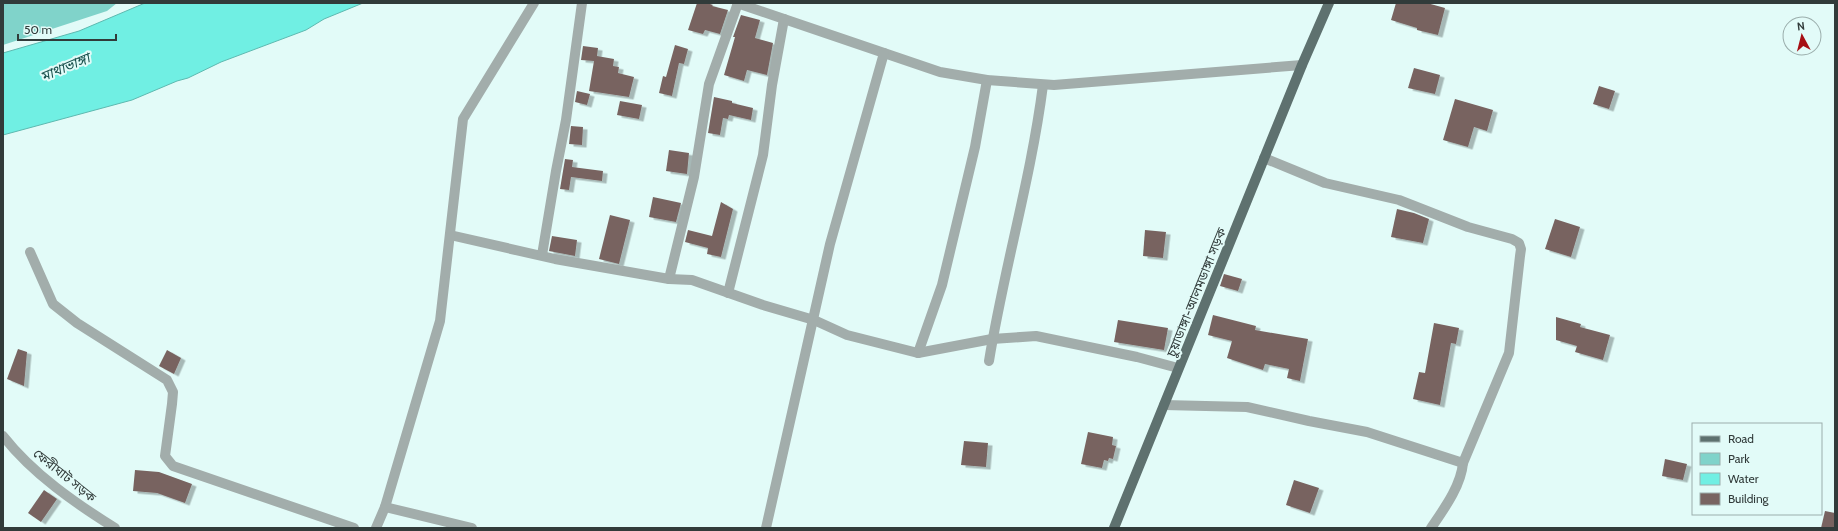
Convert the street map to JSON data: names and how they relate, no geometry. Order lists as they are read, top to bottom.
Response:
{
  "streets": {
    "main road": ["চুয়াডাঙ্গা-আলমডাঙ্গা সড়ক"],
    "street": ["ফেরীঘাট সড়ক"]
  },
  "water": ["মাথাভাঙ্গা"],
  "legend": [
    "Road",
    "Park",
    "Water",
    "Building"
  ],
  "scale_bar": "50 m",
  "north": "top"
}
